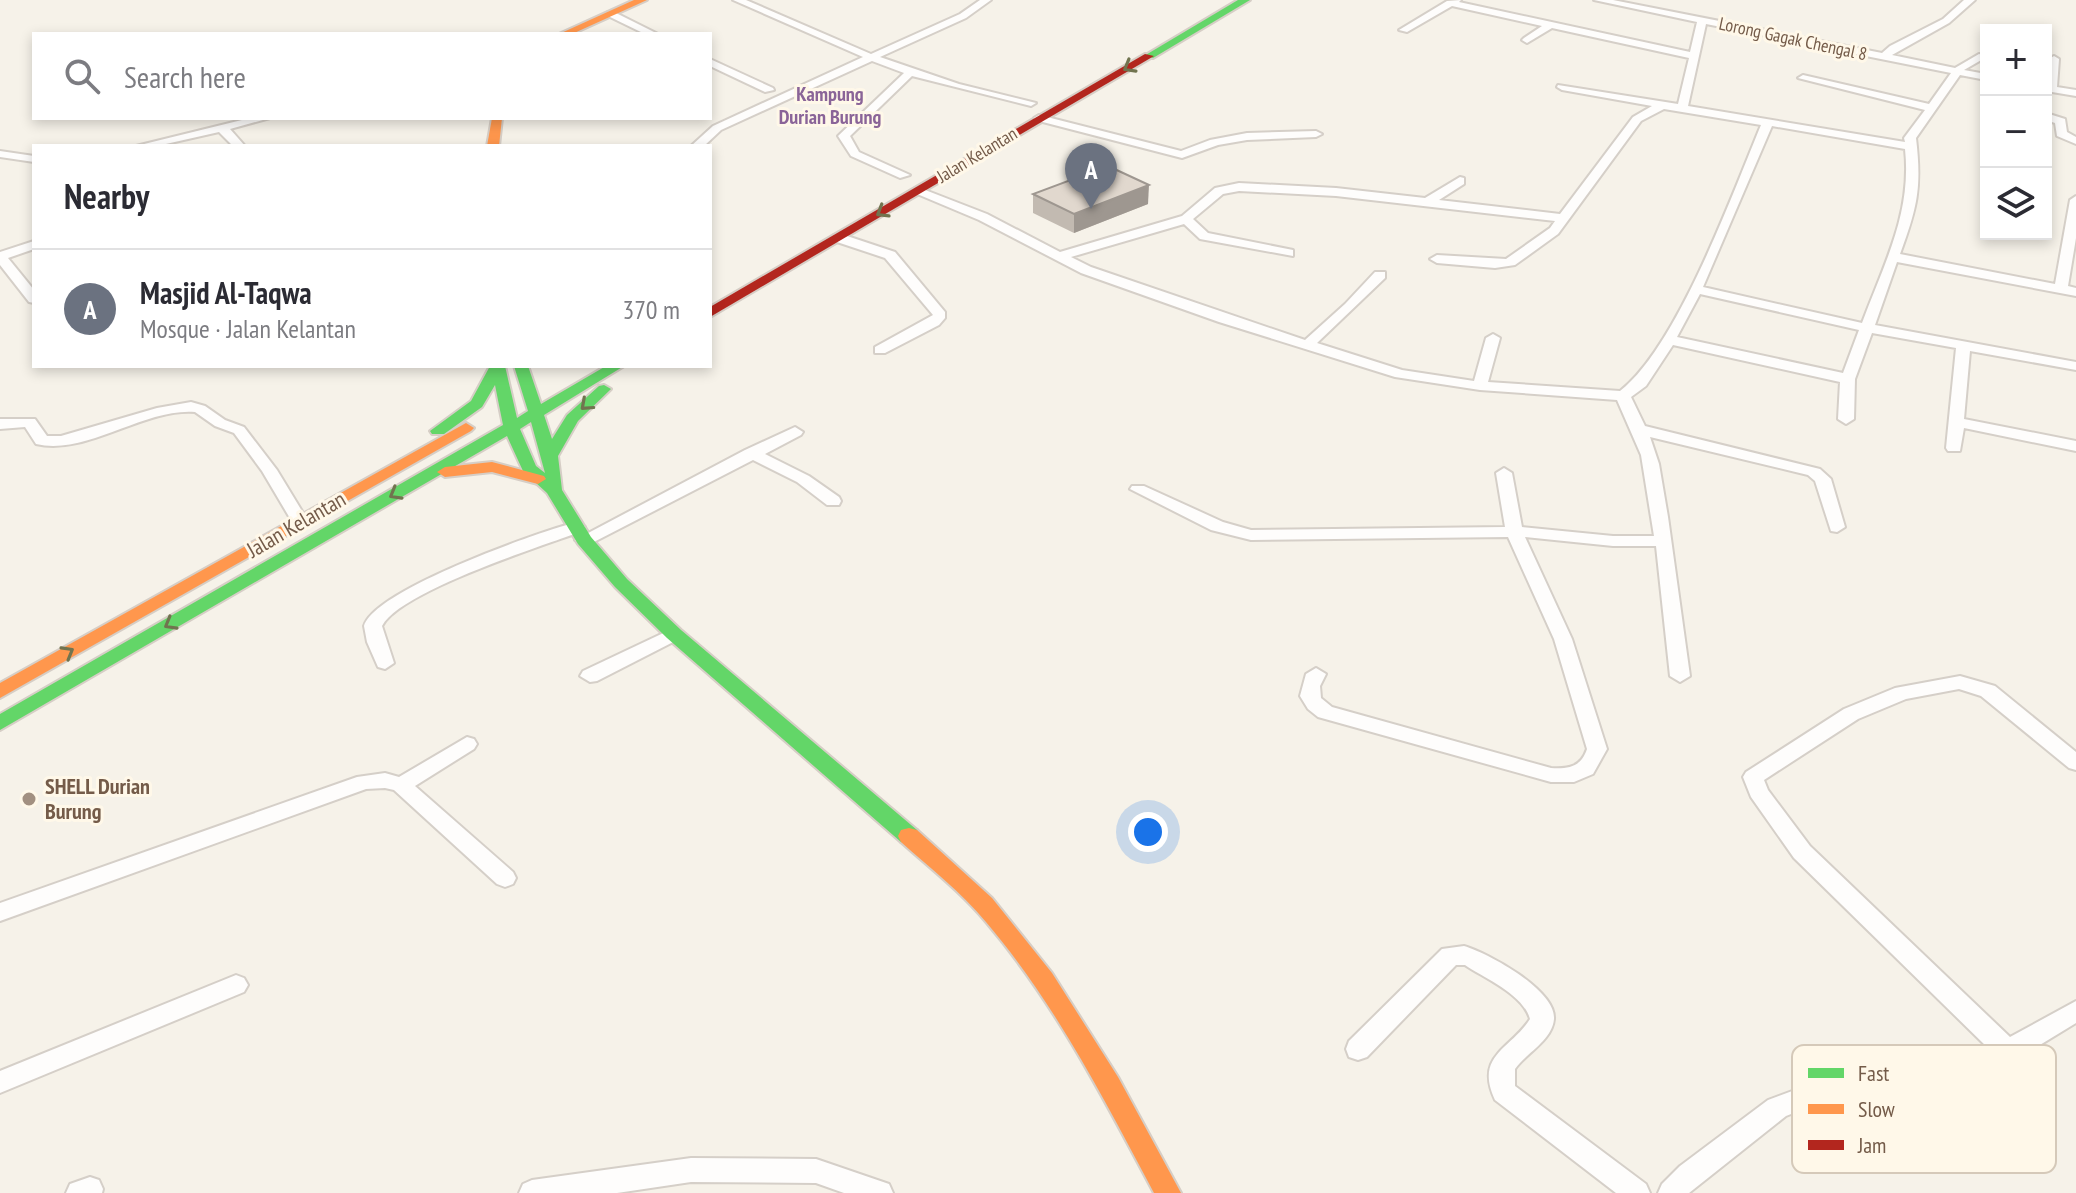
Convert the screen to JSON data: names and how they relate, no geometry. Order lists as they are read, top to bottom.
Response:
{
  "streets": {
    "main road": ["Jalan Kelantan"],
    "street": ["Lorong Gagak Chengal 8"]
  },
  "districts": ["Kampung Durian Burung"],
  "places": ["SHELL Durian Burung"],
  "legend": ["Fast", "Slow", "Jam"],
  "page": {
    "map_buttons": ["+", "−"],
    "search": "Search here",
    "pins": "A",
    "heading": "Nearby",
    "list": [
      {
        "mark": "A",
        "name": "Masjid Al-Taqwa",
        "note": "Mosque · Jalan Kelantan",
        "value": "370 m"
      }
    ]
  }
}
